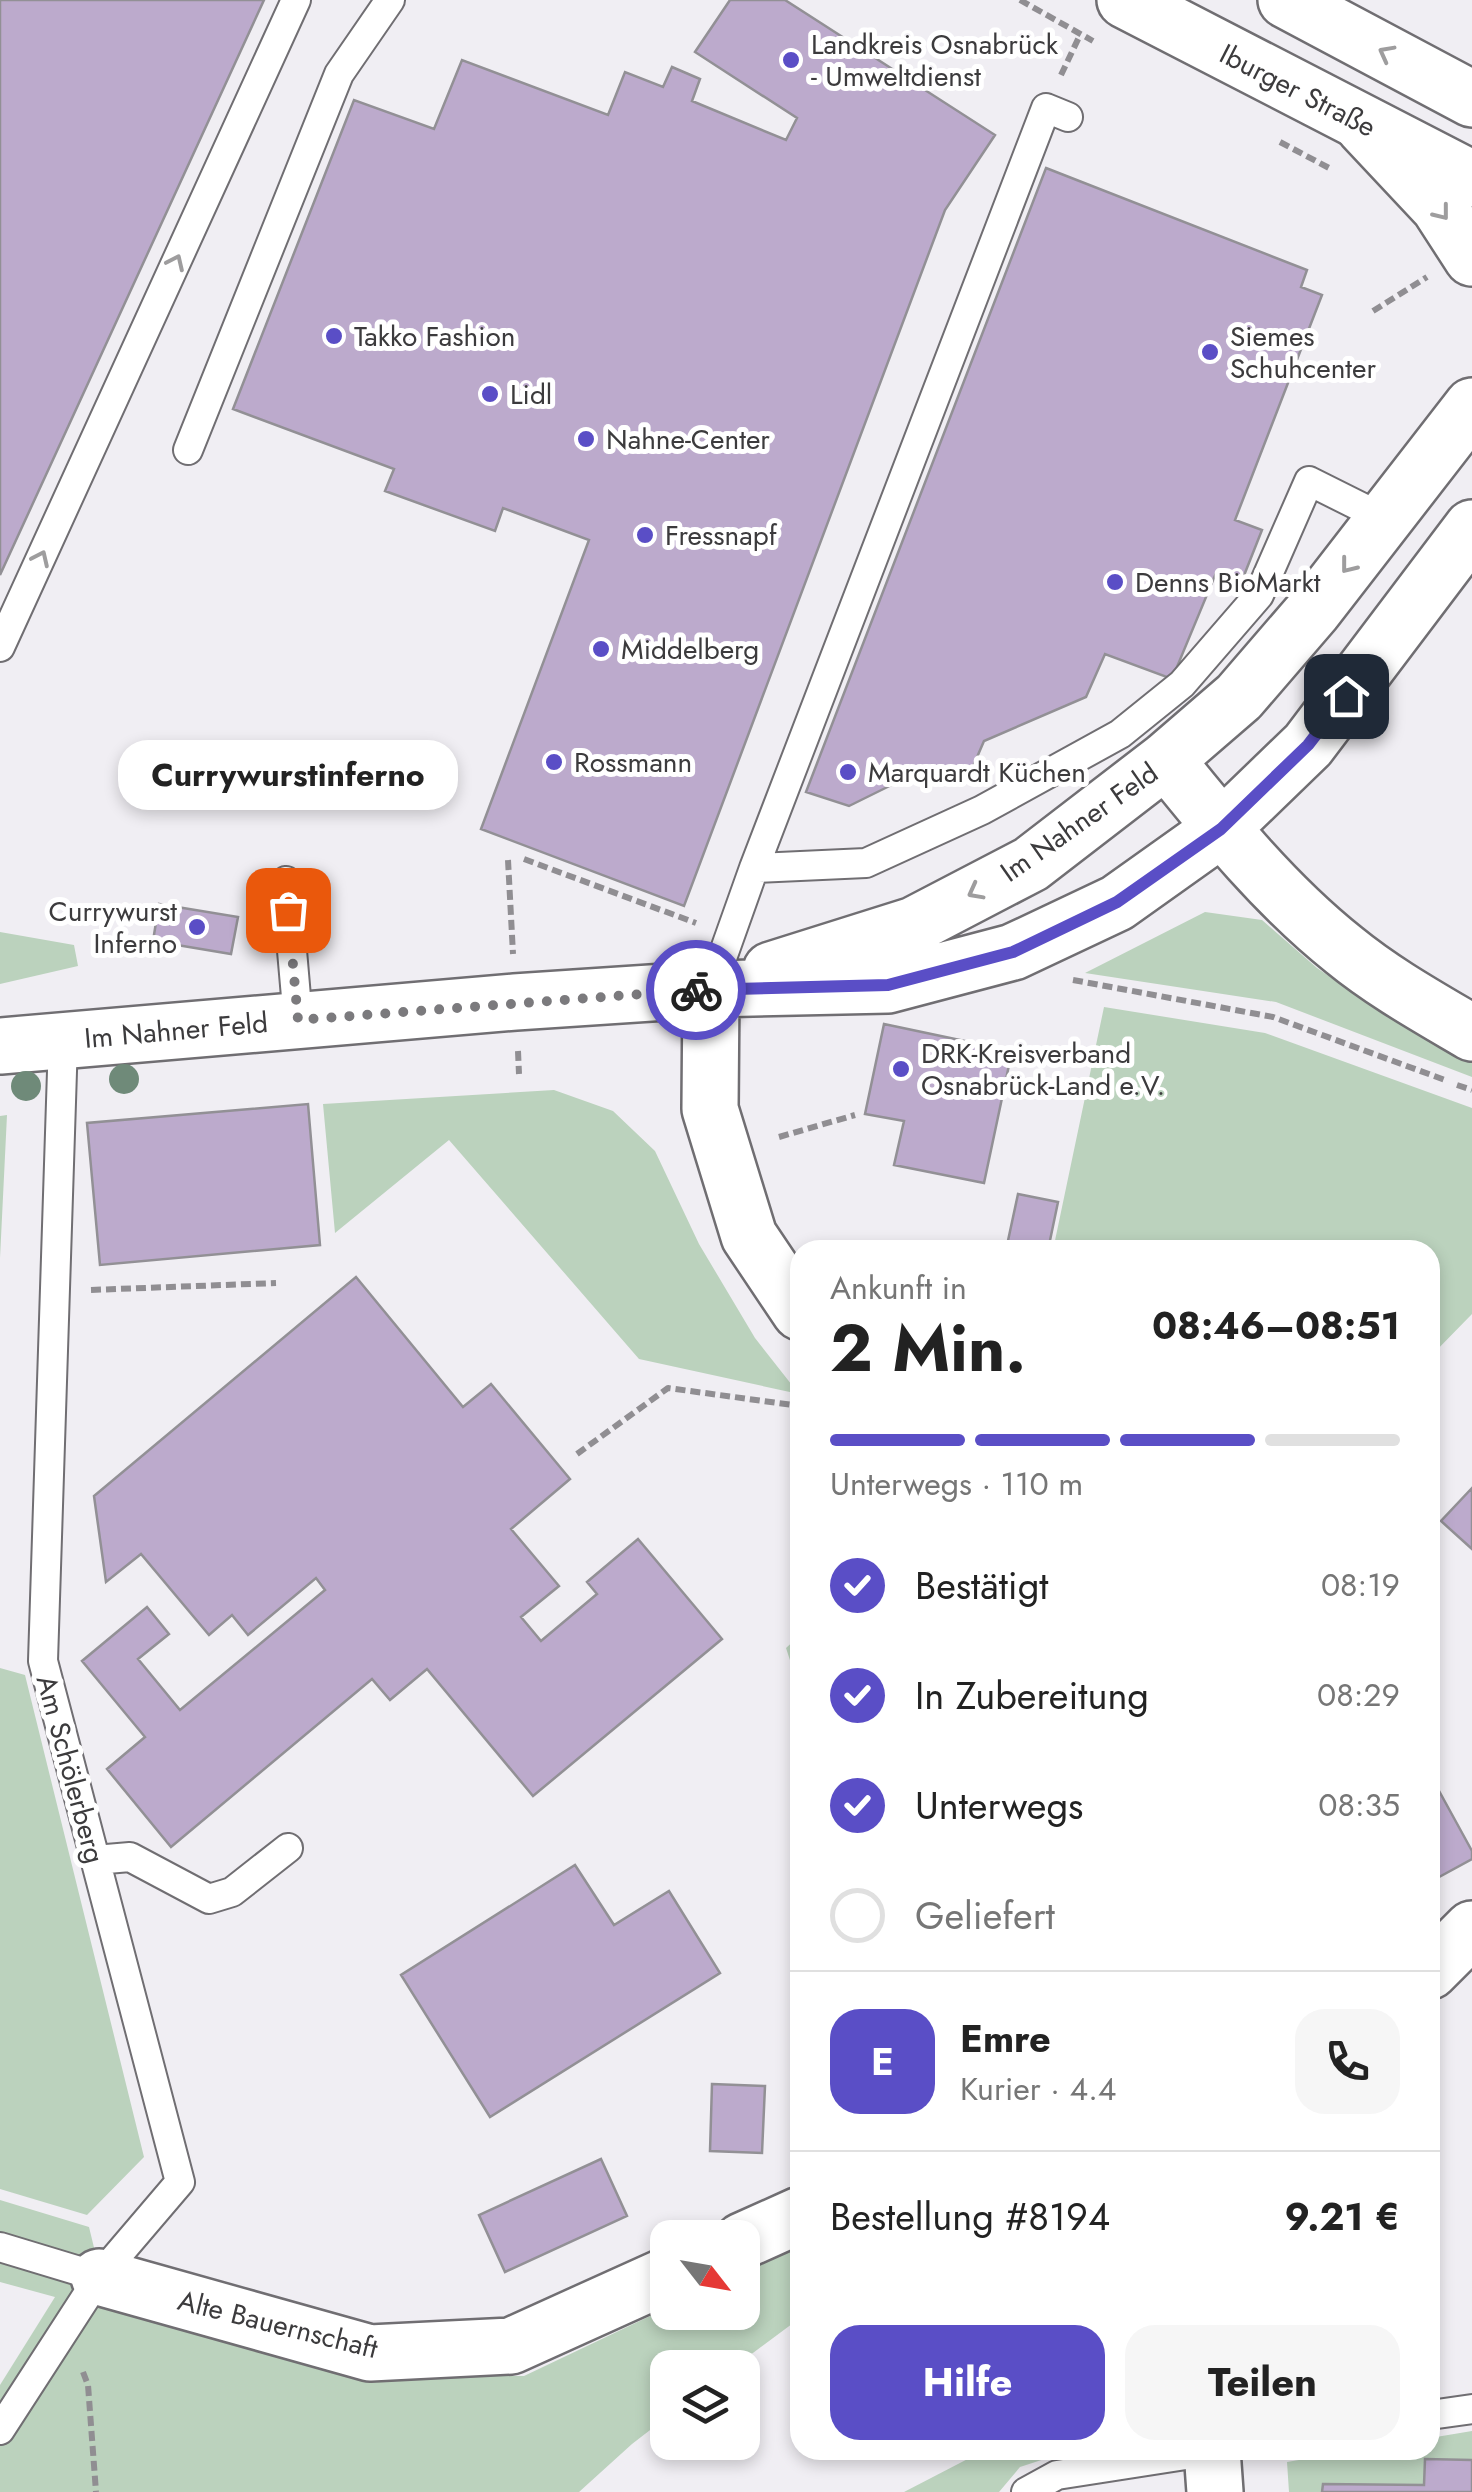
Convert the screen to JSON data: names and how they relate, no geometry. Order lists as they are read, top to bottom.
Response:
{
  "streets": {
    "street": ["Iburger Straße", "Im Nahner Feld", "Alte Bauernschaft"],
    "lane": ["Am Schölerberg"]
  },
  "crossings": [
    ["Im Nahner Feld", "Am Schölerberg"],
    ["Am Schölerberg", "Alte Bauernschaft"]
  ],
  "places": [
    "Landkreis Osnabrück - Umweltdienst",
    "Takko Fashion",
    "Siemes Schuhcenter",
    "Lidl",
    "Nahne-Center",
    "Fressnapf",
    "Denns BioMarkt",
    "Middelberg",
    "Rossmann",
    "Marquardt Küchen",
    "Currywurstinferno",
    "Currywurst Inferno",
    "DRK-Kreisverband Osnabrück-Land e.V."
  ],
  "north": "bottom right",
  "page": {
    "bubble": "Currywurstinferno",
    "heading": ["2 Min.", "Ankunft in", "08:46–08:51"],
    "panel": [
      "Emre",
      "Kurier · 4.4",
      "Bestellung #8194",
      "9.21 €"
    ],
    "bar": "Unterwegs · 110 m",
    "list": [
      ["Bestätigt", "08:19"],
      ["In Zubereitung", "08:29"],
      ["Unterwegs", "08:35"],
      "Geliefert"
    ],
    "round": "E",
    "buttons": ["Hilfe", "Teilen"]
  }
}
